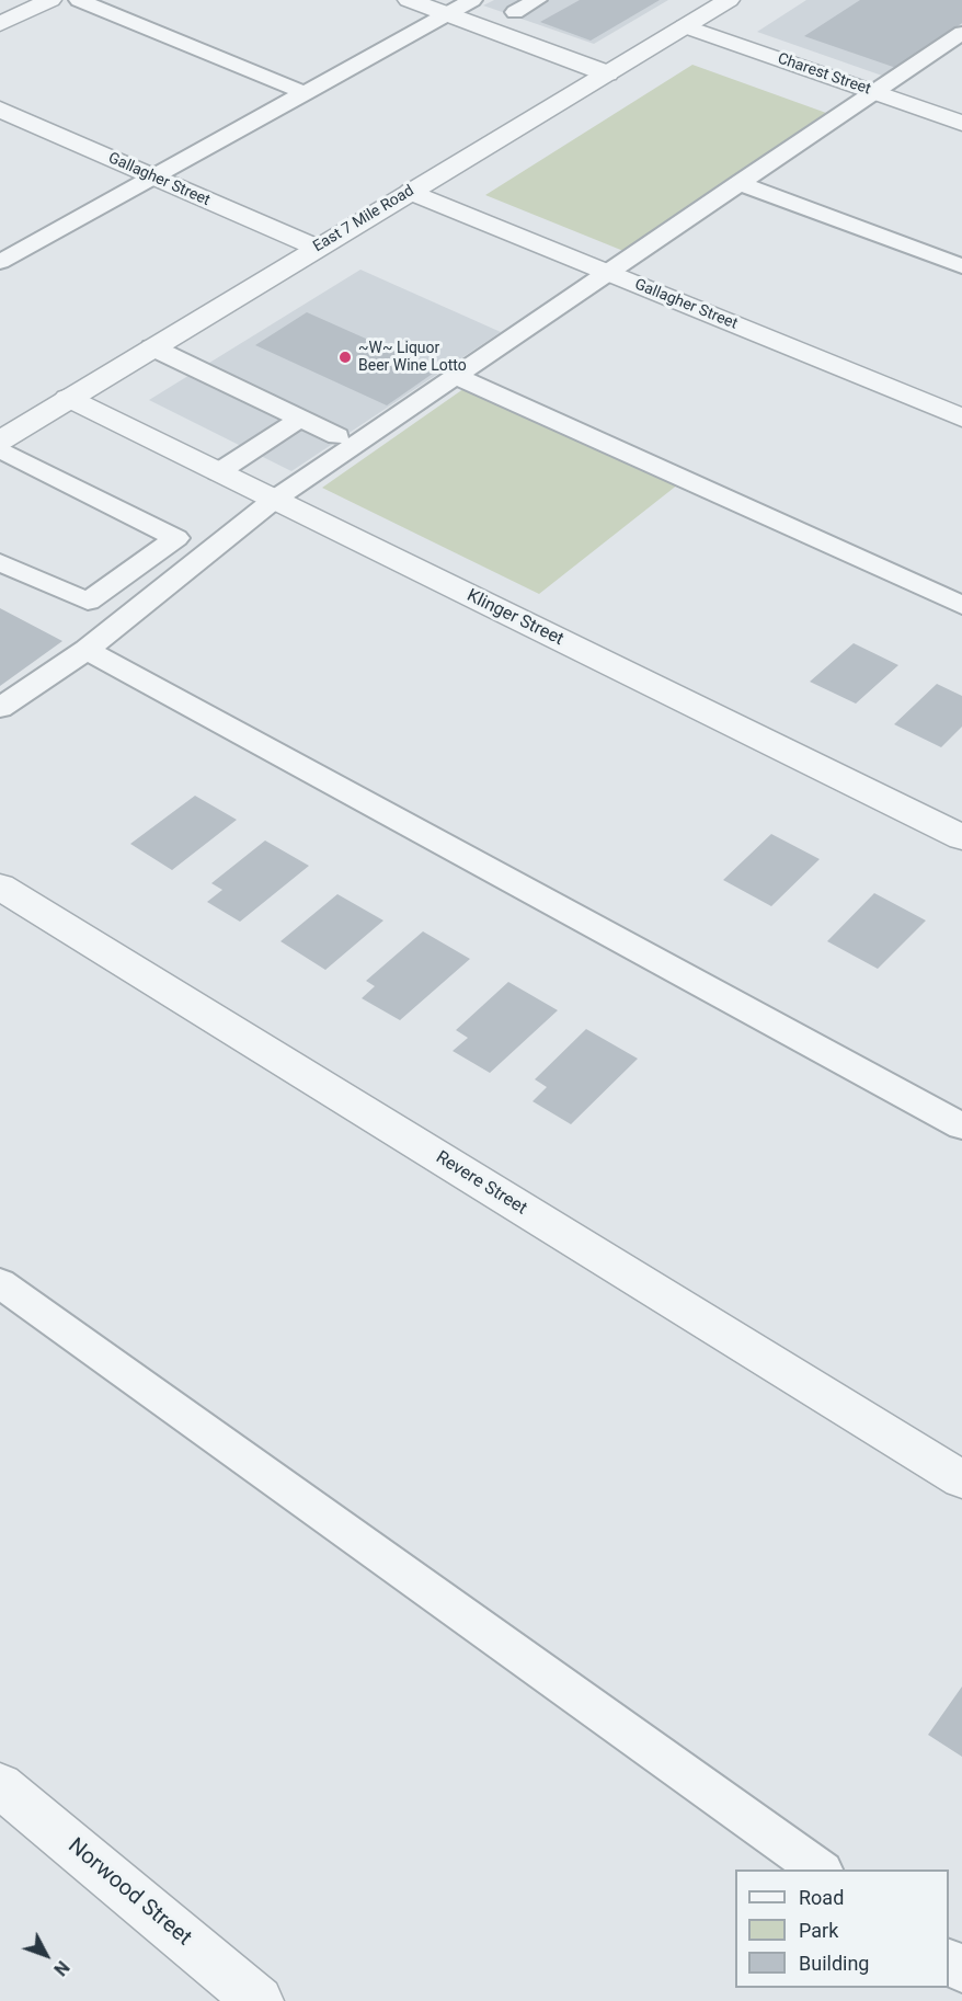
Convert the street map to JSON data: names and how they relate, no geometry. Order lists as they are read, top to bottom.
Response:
{
  "streets": {
    "street": [
      "Charest Street",
      "Gallagher Street",
      "East 7 Mile Road",
      "Klinger Street",
      "Revere Street",
      "Norwood Street"
    ]
  },
  "crossings": [
    ["Charest Street", "East 7 Mile Road"],
    ["Gallagher Street", "East 7 Mile Road"],
    ["East 7 Mile Road", "Klinger Street"]
  ],
  "places": ["~W~ Liquor Beer Wine Lotto"],
  "legend": ["Road", "Park", "Building"],
  "north": "bottom right"
}
